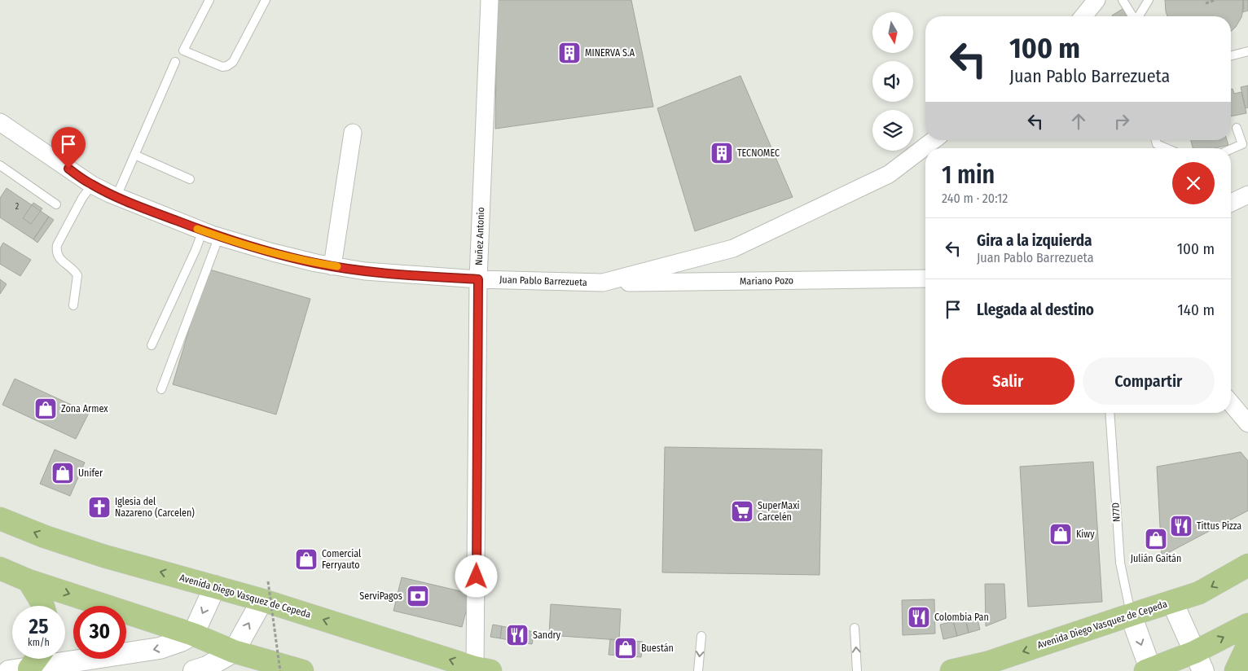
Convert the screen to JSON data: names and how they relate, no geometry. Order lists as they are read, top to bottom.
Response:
{
  "streets": {
    "main road": ["Avenida Diego Vasquez de Cepeda"],
    "street": ["Nuñez Antonio", "Juan Pablo Barrezueta", "Mariano Pozo"],
    "lane": ["N77D"]
  },
  "crossings": [
    ["Nuñez Antonio", "Juan Pablo Barrezueta"],
    ["Nuñez Antonio", "Avenida Diego Vasquez de Cepeda"],
    ["Juan Pablo Barrezueta", "Mariano Pozo"],
    ["N77D", "Avenida Diego Vasquez de Cepeda"]
  ],
  "places": {
    "building": ["MINERVA S.A", "TECNOMEC"],
    "shop": [
      "Zona Armex",
      "Unifer",
      "Kiwy",
      "Julián Gaitán",
      "Comercial Ferryauto",
      "Buestán"
    ],
    "church": ["Iglesia del Nazareno (Carcelen)"],
    "supermarket": ["SuperMaxi Carcelén"],
    "restaurant": ["Tittus Pizza", "Colombia Pan", "Sandry"],
    "bank": ["ServiPagos"]
  },
  "house_numbers": ["2"],
  "north": "bottom",
  "page": {
    "turn": ["100 m", "Juan Pablo Barrezueta"],
    "heading": ["1 min", "240 m · 20:12"],
    "list": [
      {
        "name": "Gira a la izquierda",
        "note": "Juan Pablo Barrezueta",
        "value": "100 m"
      },
      {
        "name": "Llegada al destino",
        "value": "140 m"
      }
    ],
    "buttons": ["Salir", "Compartir"],
    "speed": "25 km/h",
    "limit": "30"
  }
}
